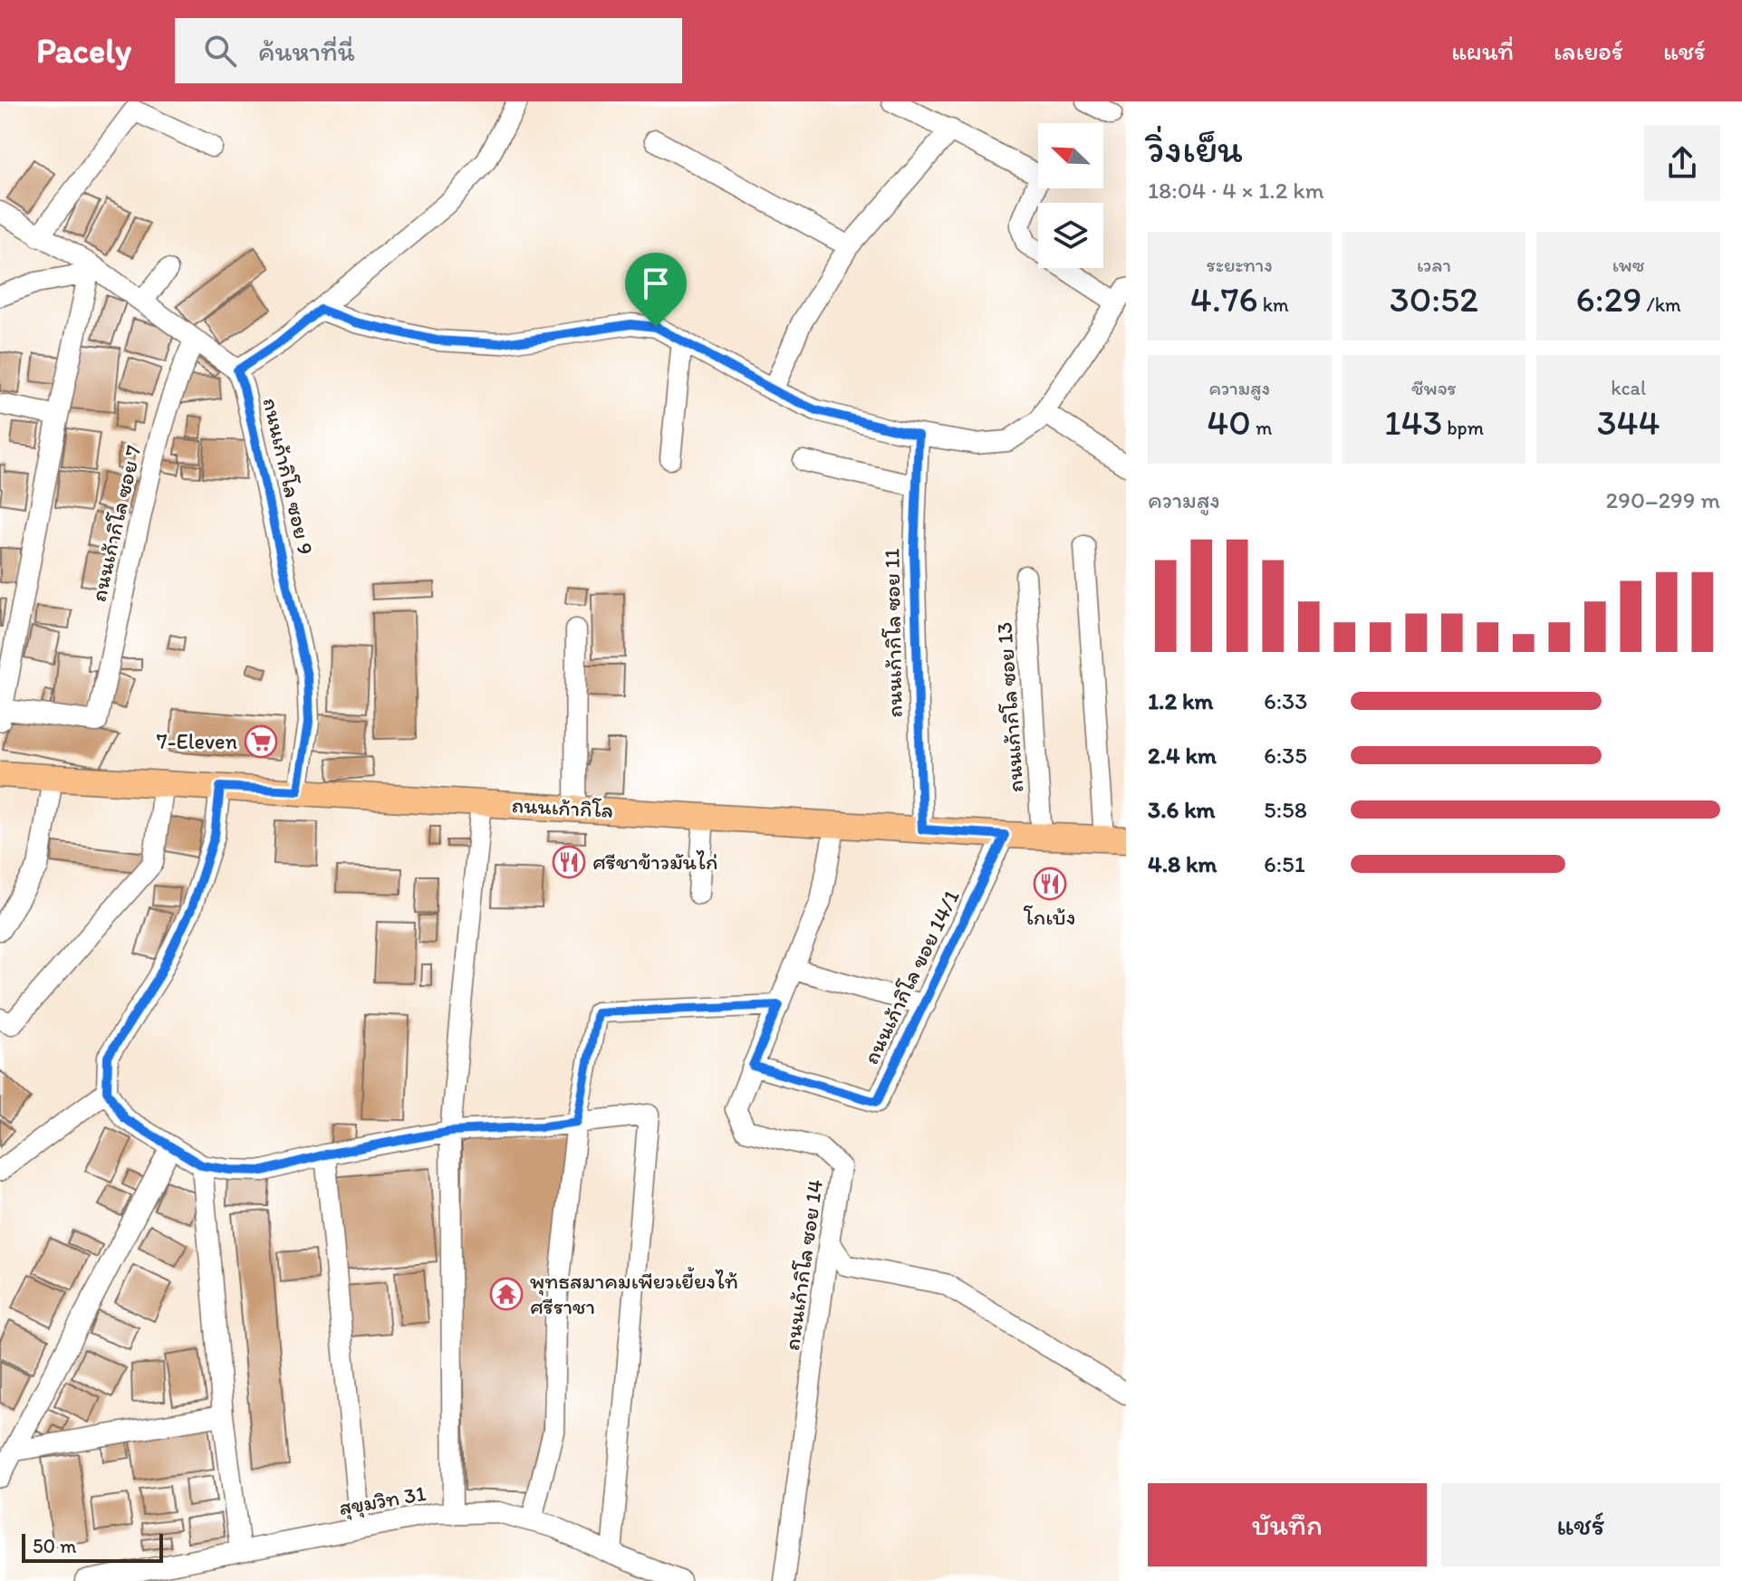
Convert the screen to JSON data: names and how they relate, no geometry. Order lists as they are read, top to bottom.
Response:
{
  "streets": {
    "main road": ["ถนนเก้ากิโล"],
    "street": [
      "ถนนเก้ากิโล ซอย 9",
      "ถนนเก้ากิโล ซอย 7",
      "ถนนเก้ากิโล ซอย 11",
      "ถนนเก้ากิโล ซอย 13",
      "ถนนเก้ากิโล ขอย 14/1",
      "ถนนเก้ากิโล ซอย 14",
      "สุขุมวิท 31"
    ]
  },
  "crossings": [
    ["ถนนเก้ากิโล ซอย 9", "ถนนเก้ากิโล"],
    ["ถนนเก้ากิโล ซอย 11", "ถนนเก้ากิโล"],
    ["ถนนเก้ากิโล ซอย 13", "ถนนเก้ากิโล"],
    ["ถนนเก้ากิโล", "ถนนเก้ากิโล ขอย 14/1"],
    ["ถนนเก้ากิโล", "ถนนเก้ากิโล ซอย 14"],
    ["ถนนเก้ากิโล ขอย 14/1", "ถนนเก้ากิโล ซอย 14"]
  ],
  "places": {
    "supermarket": ["7-Eleven"],
    "restaurant": ["ศรีชาข้าวมันไก่", "โกเบ้ง"],
    "temple": ["พุทธสมาคมเพียวเยี้ยงไท้ ศรีราชา"]
  },
  "scale_bar": "50 m",
  "north": "top left",
  "page": {
    "header": "Pacely",
    "search": "ค้นหาที่นี่",
    "nav": ["แผนที่", "เลเยอร์", "แชร์"],
    "heading": ["วิ่งเย็น", "18:04 · 4 × 1.2 km"],
    "stats": [
      ["ระยะทาง", "4.76 km"],
      ["เวลา", "30:52"],
      ["เพซ", "6:29 /km"],
      ["ความสูง", "40 m"],
      ["ชีพจร", "143 bpm"],
      ["kcal", "344"]
    ],
    "chart": ["ความสูง", "290–299 m"],
    "list": [
      {
        "name": "1.2 km",
        "note": "6:33"
      },
      {
        "name": "2.4 km",
        "note": "6:35"
      },
      {
        "name": "3.6 km",
        "note": "5:58"
      },
      {
        "name": "4.8 km",
        "note": "6:51"
      }
    ],
    "buttons": ["บันทึก", "แชร์"],
    "scale": "50 m"
  }
}
